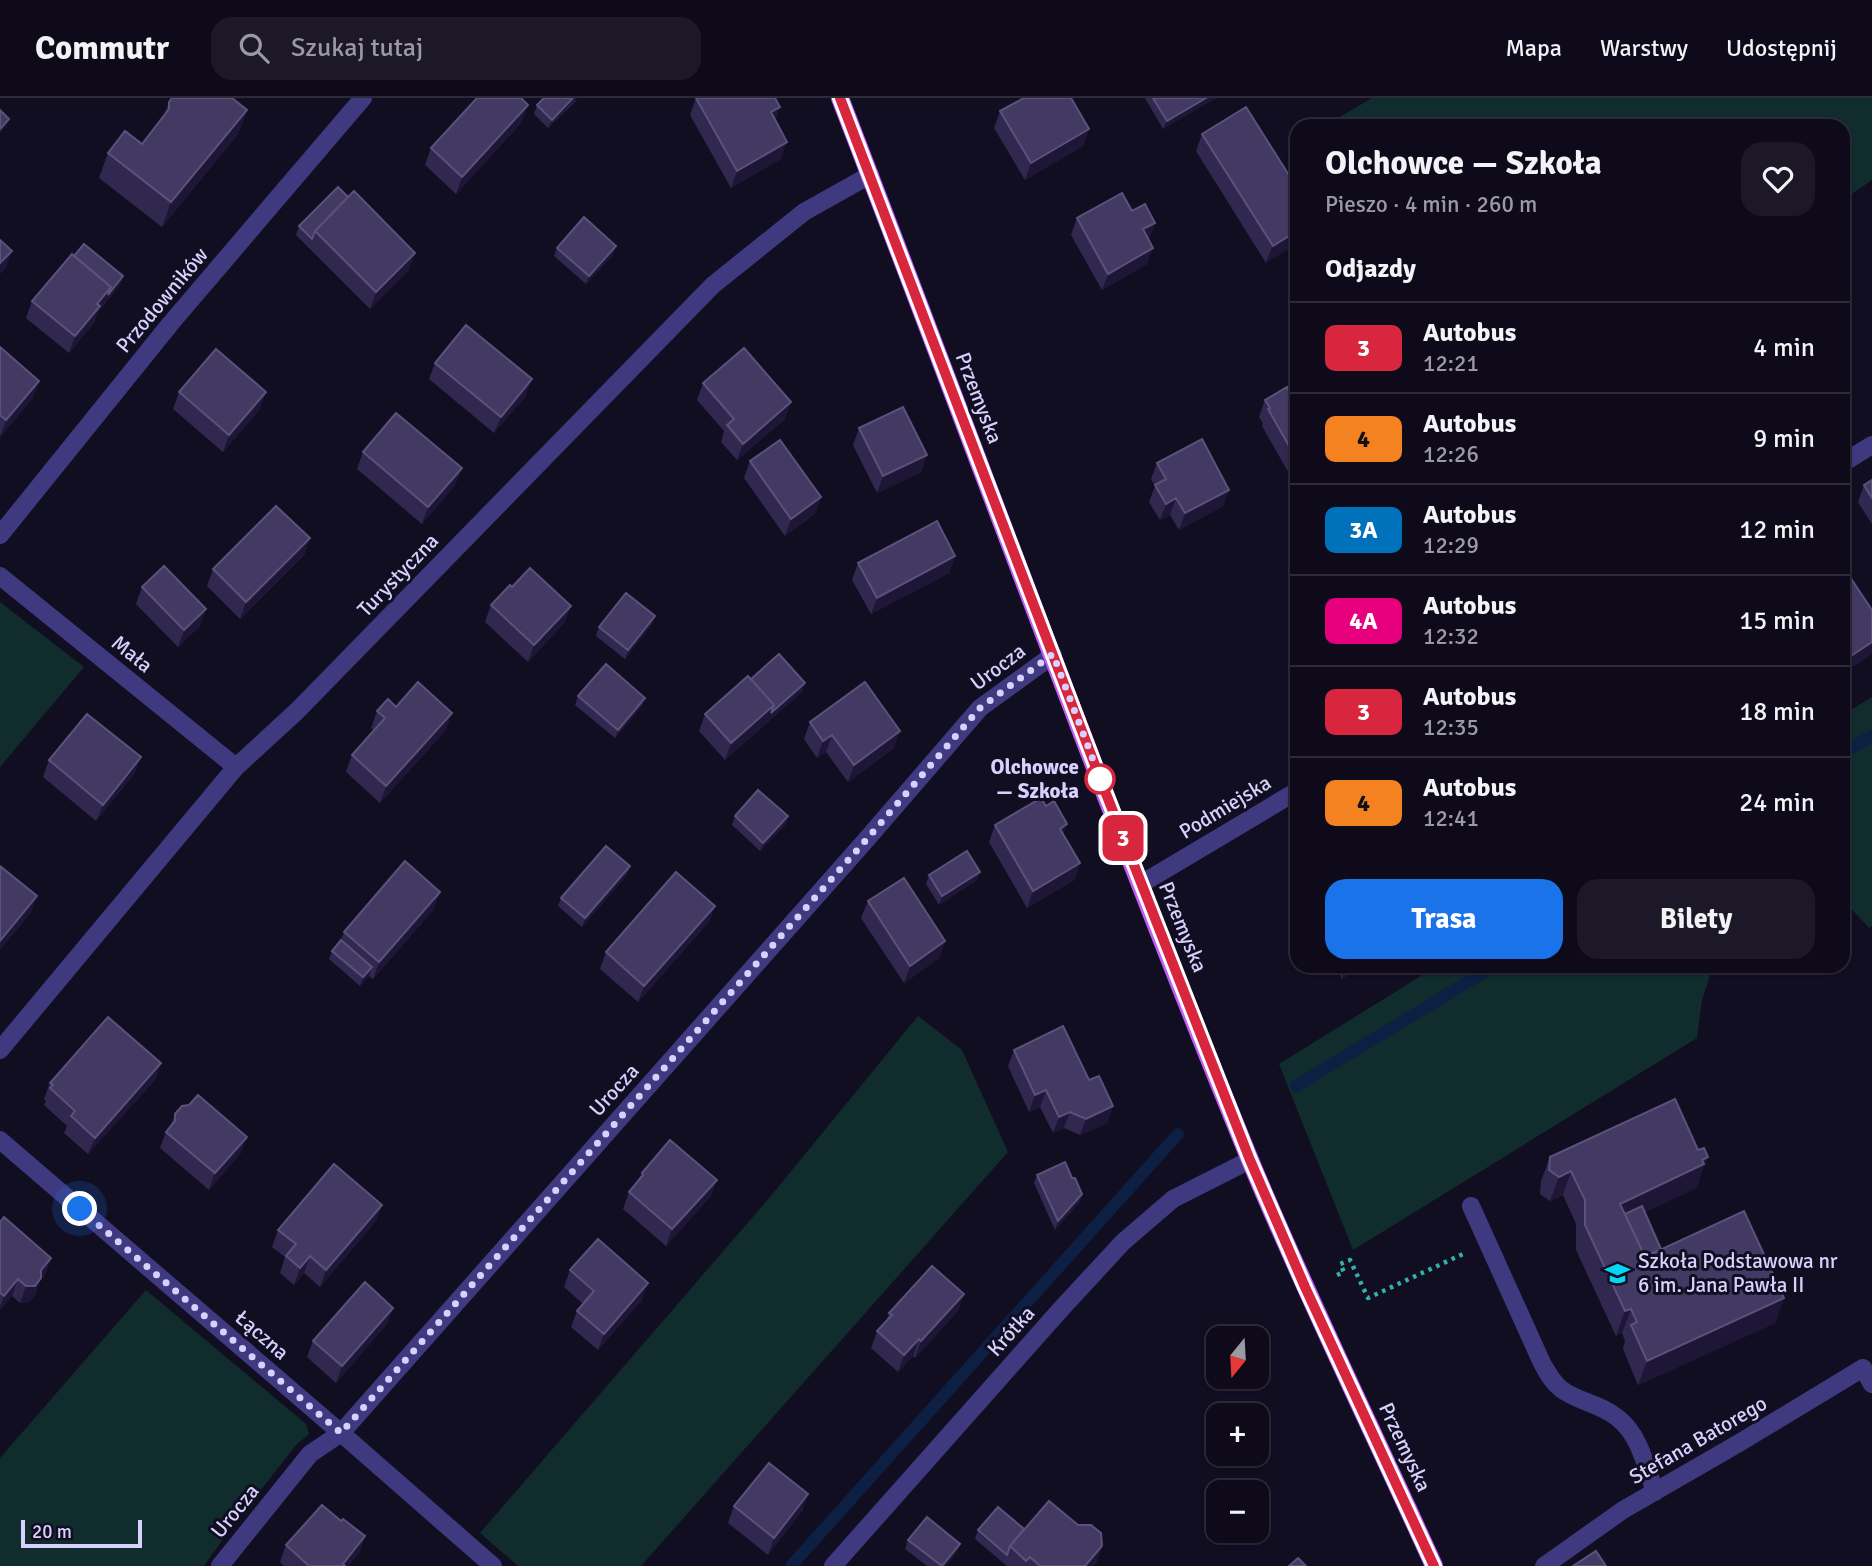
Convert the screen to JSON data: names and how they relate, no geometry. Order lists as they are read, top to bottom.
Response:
{
  "streets": {
    "main road": ["Przemyska"],
    "street": [
      "Przodowników",
      "Turystyczna",
      "Mała",
      "Urocza",
      "Podmiejska",
      "Krótka",
      "Łączna",
      "Stefana Batorego"
    ]
  },
  "crossings": [
    ["Przemyska", "Turystyczna"],
    ["Przemyska", "Urocza"],
    ["Przemyska", "Podmiejska"],
    ["Przemyska", "Krótka"],
    ["Turystyczna", "Mała"],
    ["Urocza", "Łączna"]
  ],
  "places": {
    "other": ["Olchowce — Szkoła"],
    "school or university": ["Szkoła Podstawowa nr 6 im. Jana Pawła II"]
  },
  "lines": ["bus line 3"],
  "scale_bar": "20 m",
  "north": "bottom",
  "page": {
    "header": "Commutr",
    "search": "Szukaj tutaj",
    "nav": ["Mapa", "Warstwy", "Udostępnij"],
    "on_map": "3",
    "heading": [
      ["Olchowce — Szkoła", "Pieszo · 4 min · 260 m"],
      "Odjazdy"
    ],
    "list": [
      {
        "mark": "3",
        "name": "Autobus",
        "note": "12:21",
        "value": "4 min"
      },
      {
        "mark": "4",
        "name": "Autobus",
        "note": "12:26",
        "value": "9 min"
      },
      {
        "mark": "3A",
        "name": "Autobus",
        "note": "12:29",
        "value": "12 min"
      },
      {
        "mark": "4A",
        "name": "Autobus",
        "note": "12:32",
        "value": "15 min"
      },
      {
        "mark": "3",
        "name": "Autobus",
        "note": "12:35",
        "value": "18 min"
      },
      {
        "mark": "4",
        "name": "Autobus",
        "note": "12:41",
        "value": "24 min"
      }
    ],
    "buttons": ["Trasa", "Bilety"],
    "map_buttons": ["+", "−"],
    "scale": "20 m"
  }
}
